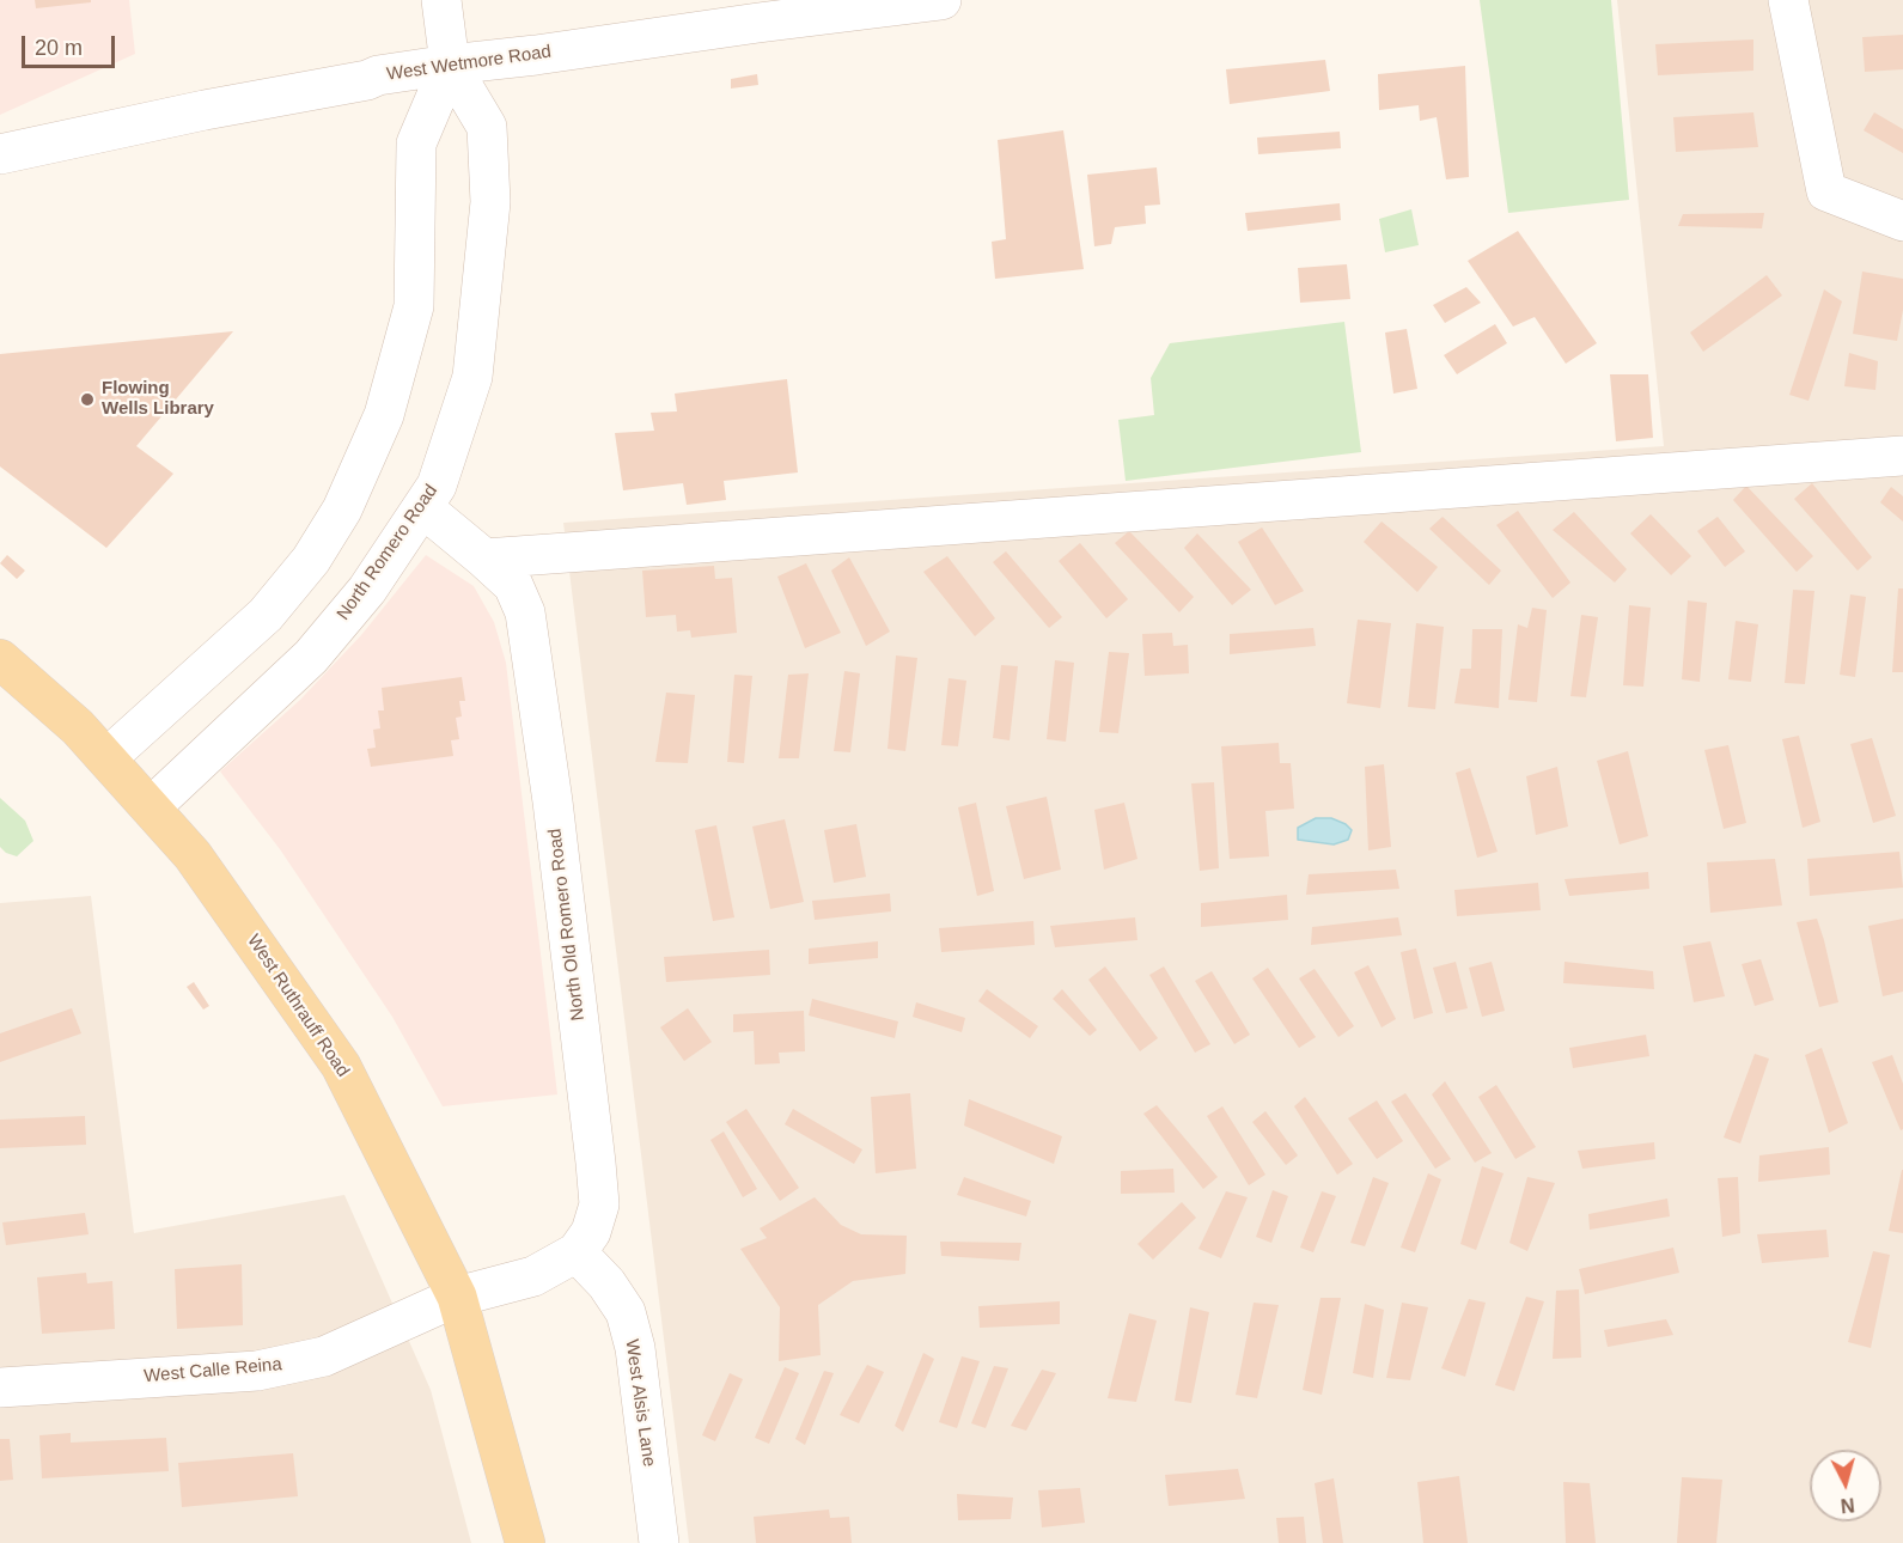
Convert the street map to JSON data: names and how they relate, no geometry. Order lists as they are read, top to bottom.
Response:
{
  "streets": {
    "main road": ["West Ruthrauff Road"],
    "street": [
      "West Wetmore Road",
      "North Romero Road",
      "North Old Romero Road",
      "West Calle Reina",
      "West Alsis Lane"
    ]
  },
  "crossings": [
    ["West Wetmore Road", "North Romero Road"],
    ["North Romero Road", "North Old Romero Road"],
    ["North Romero Road", "West Ruthrauff Road"],
    ["North Old Romero Road", "West Alsis Lane"],
    ["West Ruthrauff Road", "West Calle Reina"]
  ],
  "places": ["Flowing Wells Library"],
  "scale_bar": "20 m",
  "north": "bottom"
}
